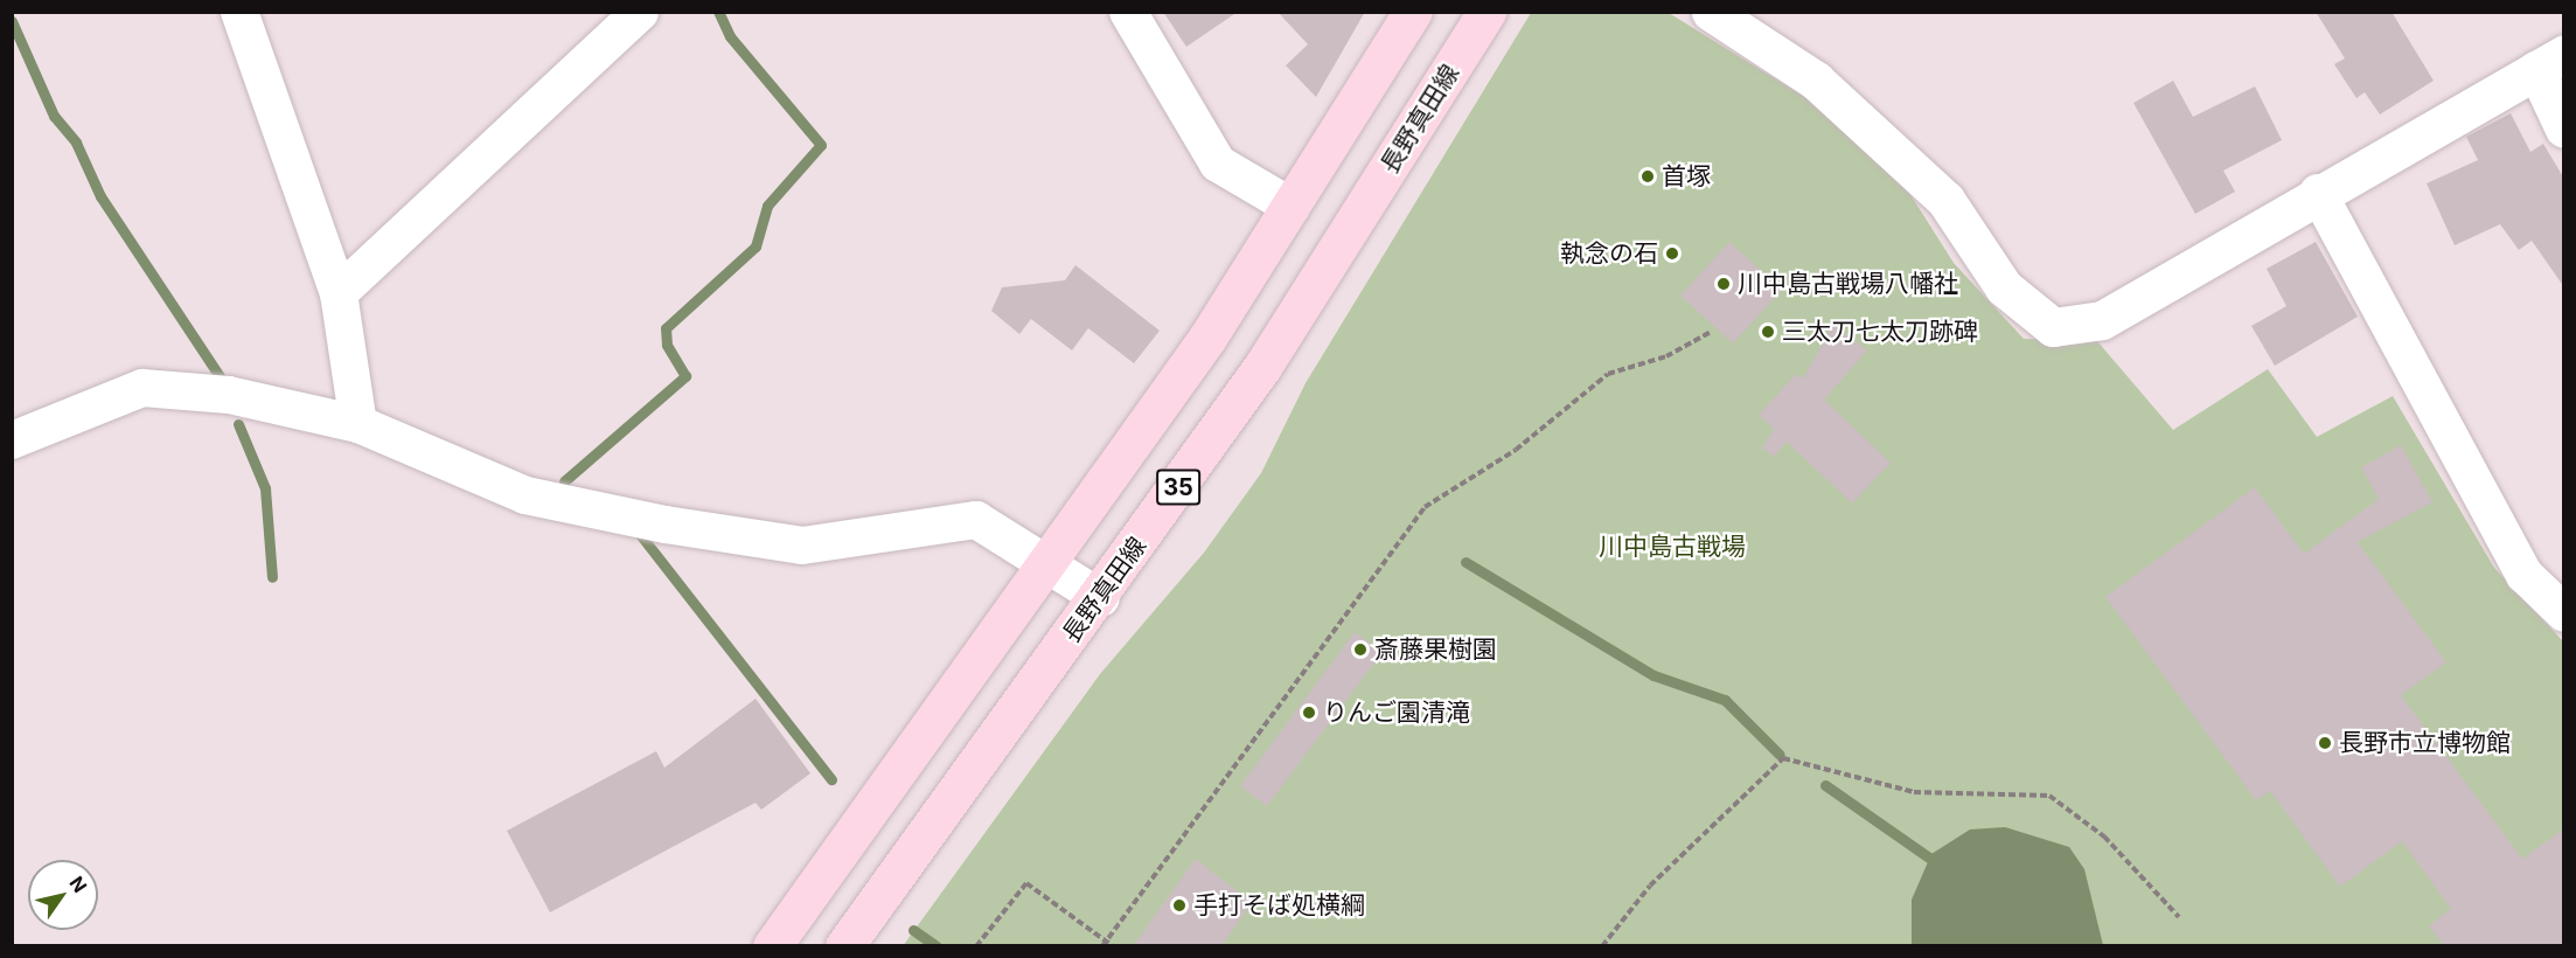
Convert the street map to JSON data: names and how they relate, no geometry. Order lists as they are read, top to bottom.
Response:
{
  "streets": {
    "main road": ["長野真田線", "35"]
  },
  "parks": ["川中島古戦場"],
  "places": [
    "首塚",
    "執念の石",
    "川中島古戦場八幡社",
    "三太刀七太刀跡碑",
    "斎藤果樹園",
    "りんご園清滝",
    "長野市立博物館",
    "手打そば処横綱"
  ],
  "north": "top right"
}
